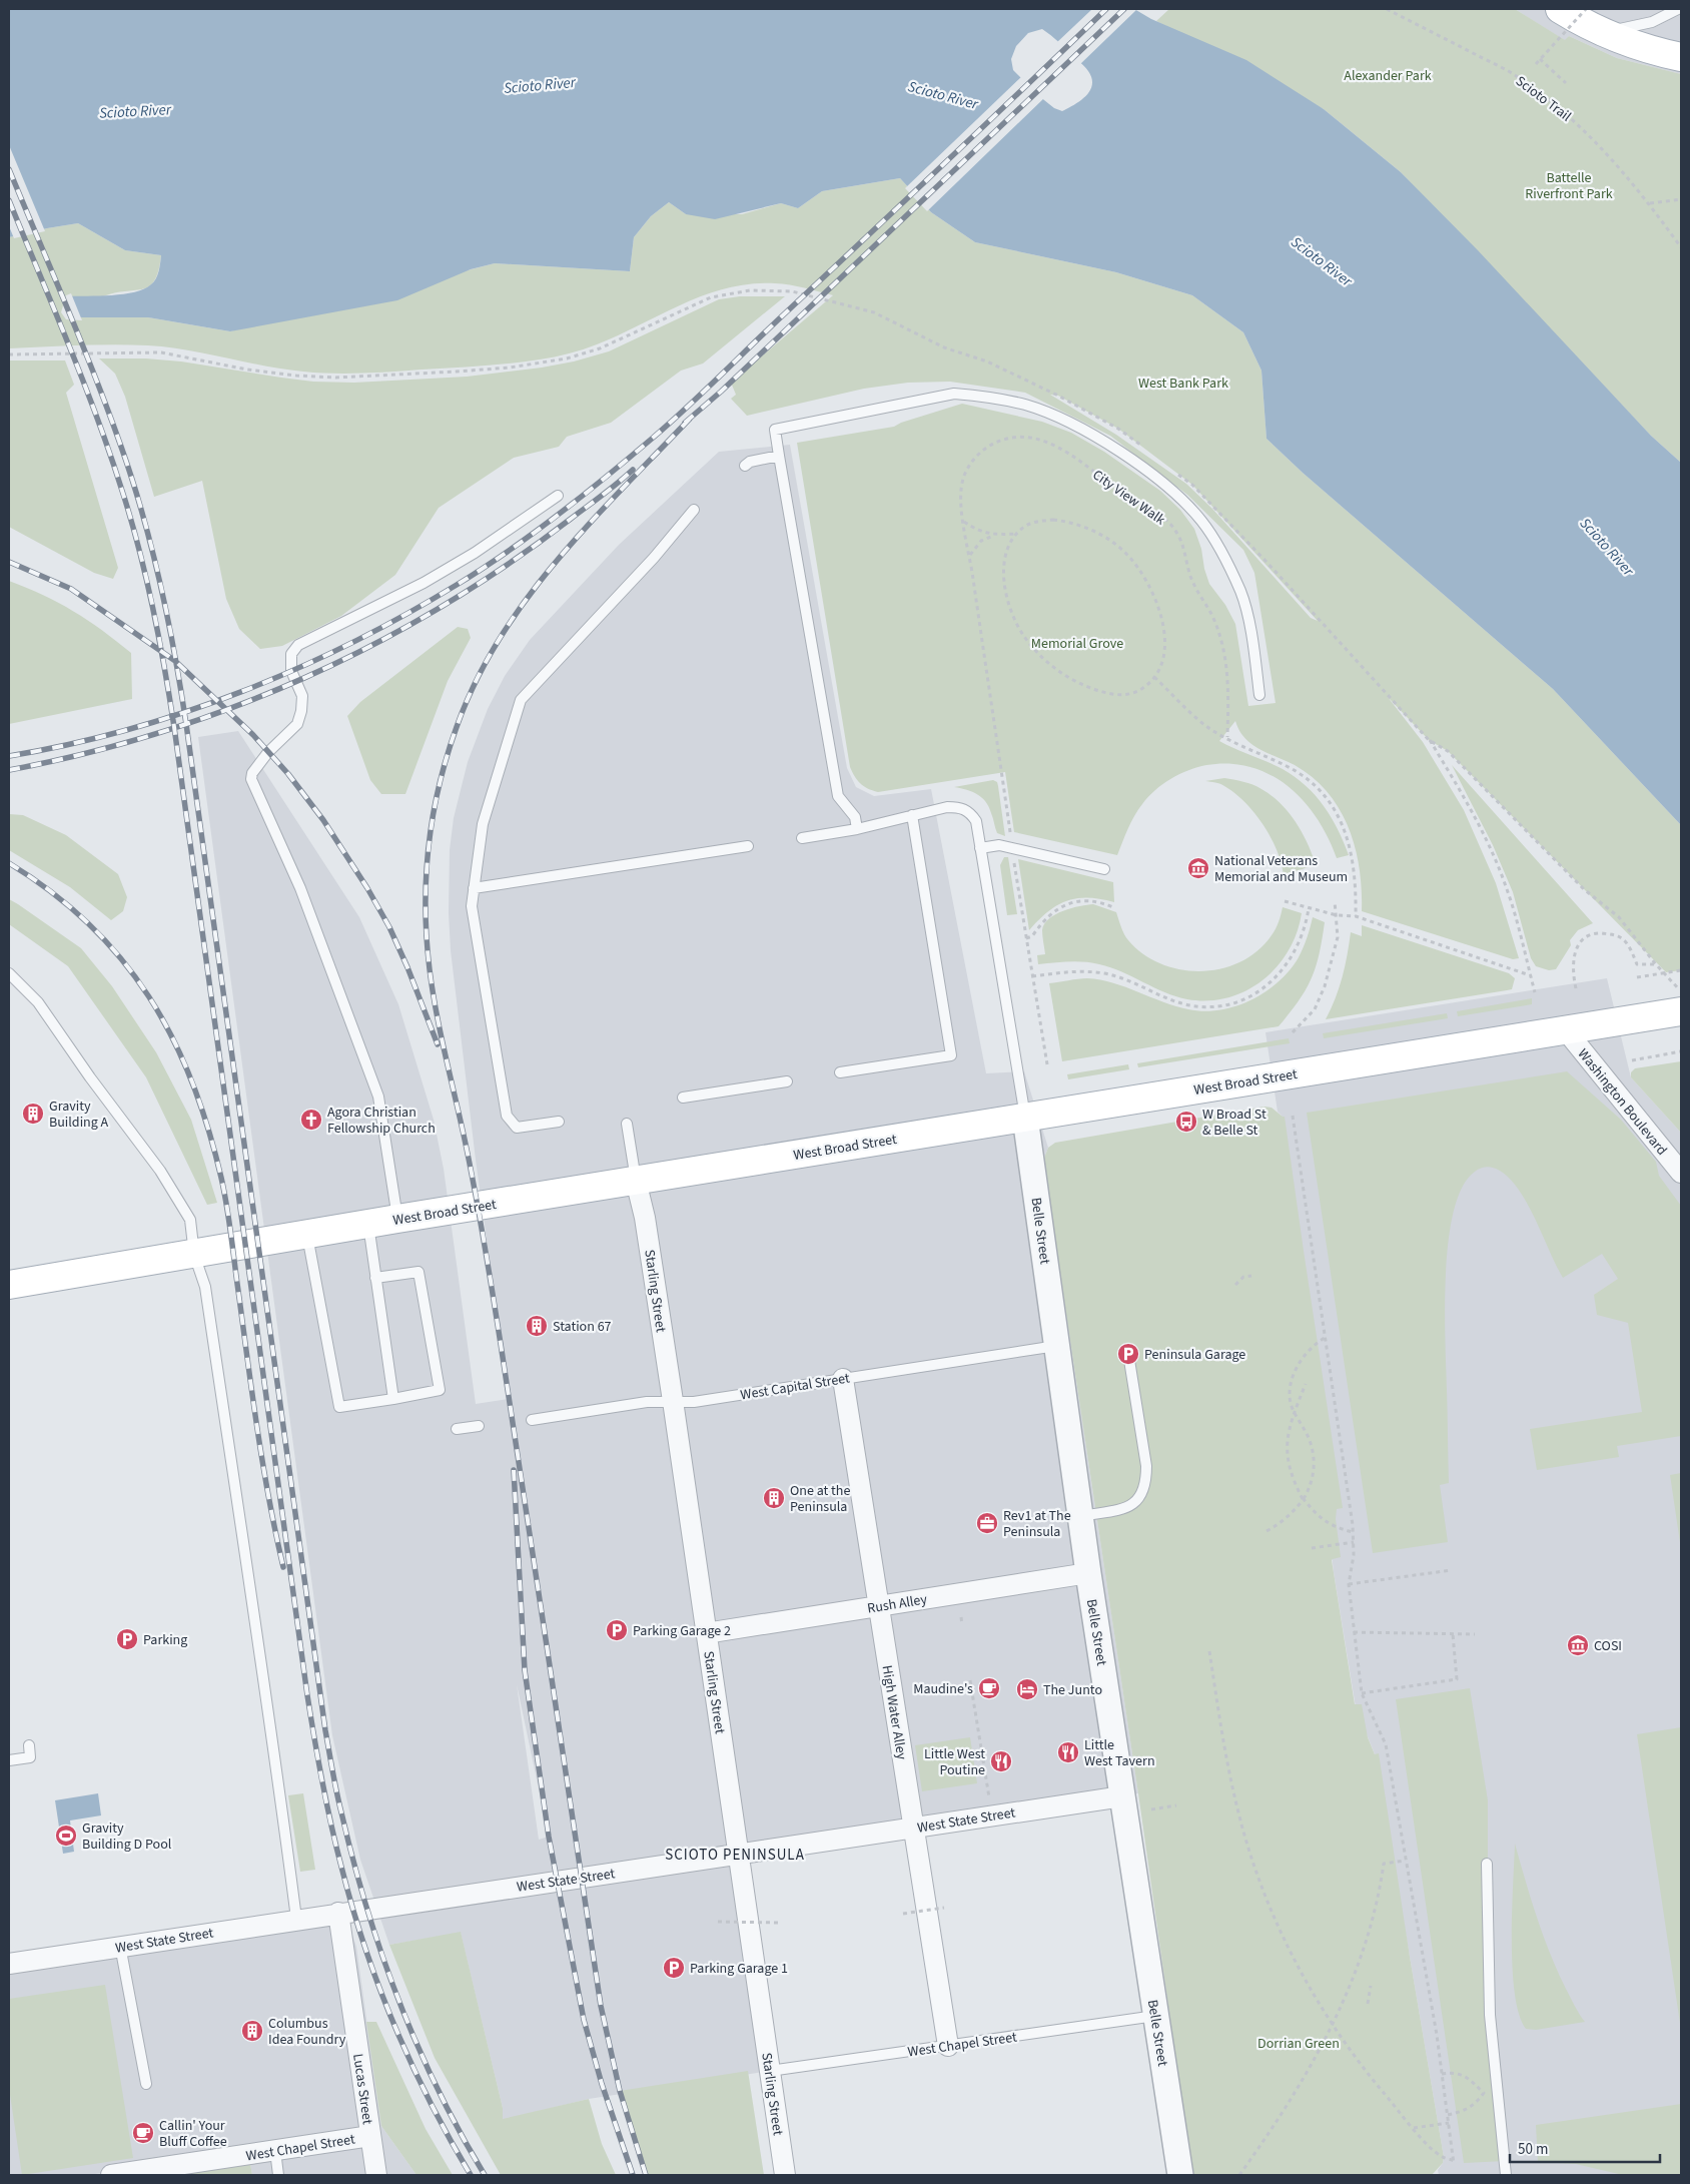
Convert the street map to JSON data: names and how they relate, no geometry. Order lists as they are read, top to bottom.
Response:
{
  "streets": {
    "main road": ["West Broad Street"],
    "street": [
      "Washington Boulevard",
      "Belle Street",
      "Starling Street",
      "Rush Alley",
      "High Water Alley",
      "West State Street",
      "West Chapel Street",
      "Lucas Street"
    ],
    "lane": ["West Capital Street"],
    "path": ["Scioto Trail", "City View Walk"]
  },
  "crossings": [
    ["West Broad Street", "Washington Boulevard"],
    ["West Broad Street", "Belle Street"],
    ["West Broad Street", "Starling Street"],
    ["Belle Street", "West Capital Street"],
    ["Belle Street", "Rush Alley"],
    ["Belle Street", "West State Street"],
    ["Belle Street", "West Chapel Street"],
    ["Starling Street", "West Capital Street"],
    ["Starling Street", "Rush Alley"],
    ["Starling Street", "West State Street"],
    ["Starling Street", "West Chapel Street"],
    ["West Capital Street", "High Water Alley"],
    ["Rush Alley", "High Water Alley"],
    ["High Water Alley", "West State Street"],
    ["High Water Alley", "West Chapel Street"],
    ["West State Street", "Lucas Street"],
    ["West Chapel Street", "Lucas Street"]
  ],
  "districts": ["SCIOTO PENINSULA"],
  "water": ["Scioto River"],
  "parks": [
    "Alexander Park",
    "Battelle Riverfront Park",
    "West Bank Park",
    "Memorial Grove",
    "Dorrian Green"
  ],
  "places": {
    "museum": ["National Veterans Memorial and Museum", "COSI"],
    "building": [
      "Gravity Building A",
      "Station 67",
      "One at the Peninsula",
      "Columbus Idea Foundry"
    ],
    "church": ["Agora Christian Fellowship Church"],
    "bus stop": ["W Broad St & Belle St"],
    "parking": [
      "Peninsula Garage",
      "Parking Garage 2",
      "Parking",
      "Parking Garage 1"
    ],
    "office": ["Rev1 at The Peninsula"],
    "cafe": ["Maudine's", "Callin' Your Bluff Coffee"],
    "hotel": ["The Junto"],
    "restaurant": ["Little West Tavern", "Little West Poutine"],
    "sports": ["Gravity Building D Pool"]
  },
  "scale_bar": "50 m"
}
